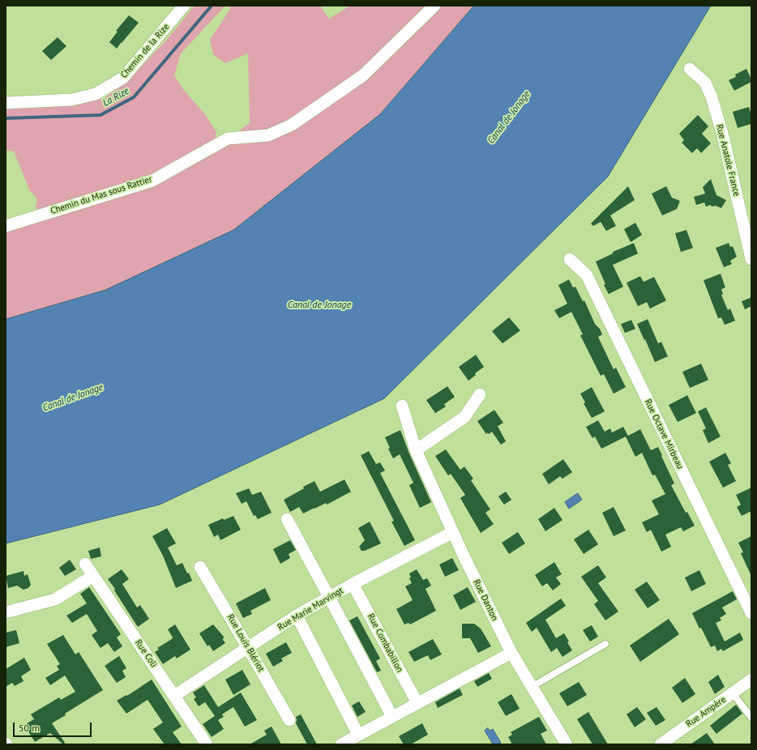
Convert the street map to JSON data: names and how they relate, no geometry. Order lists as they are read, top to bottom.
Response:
{
  "streets": {
    "street": [
      "Chemin de la Rize",
      "Rue Anatole France",
      "Chemin du Mas sous Rattier",
      "Rue Octave Mirbeau",
      "Rue Danton",
      "Rue Marie Marvingt",
      "Rue Louis Blériot",
      "Rue Combabillon",
      "Rue Coli",
      "Rue Ampère"
    ]
  },
  "crossings": [
    ["Rue Danton", "Rue Marie Marvingt"],
    ["Rue Marie Marvingt", "Rue Louis Blériot"],
    ["Rue Marie Marvingt", "Rue Combabillon"],
    ["Rue Marie Marvingt", "Rue Coli"]
  ],
  "water": ["La Rize", "Canal de Jonage"],
  "scale_bar": "50 m"
}
